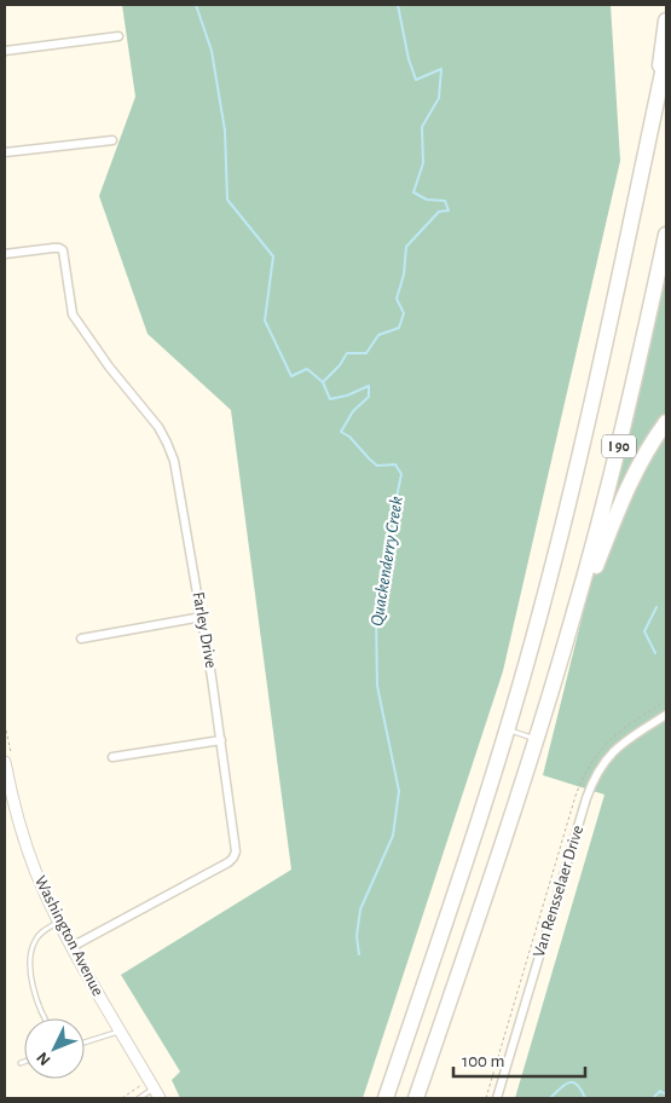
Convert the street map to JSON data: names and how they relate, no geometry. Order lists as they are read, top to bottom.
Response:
{
  "streets": {
    "highway": ["I 90"],
    "street": ["Farley Drive", "Van Rensselaer Drive", "Washington Avenue"]
  },
  "crossings": [
    ["Farley Drive", "Washington Avenue"]
  ],
  "water": ["Quackenderry Creek"],
  "scale_bar": "100 m",
  "north": "bottom left"
}
